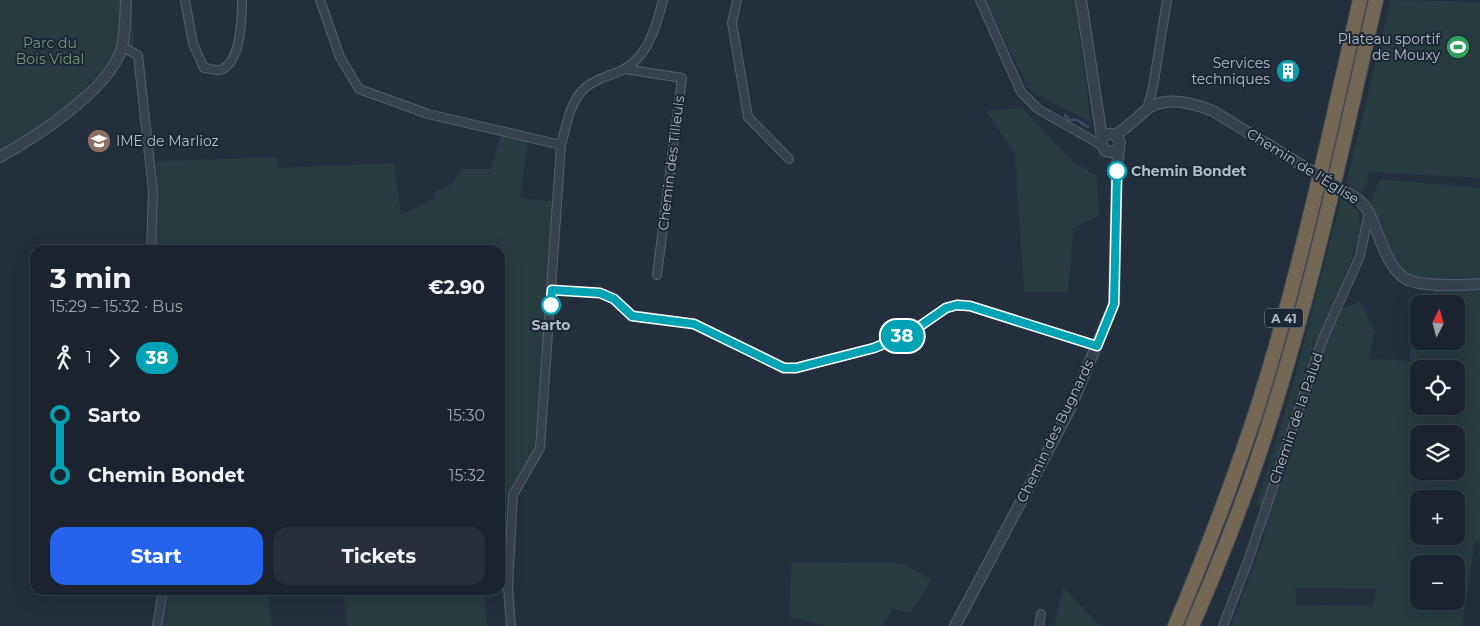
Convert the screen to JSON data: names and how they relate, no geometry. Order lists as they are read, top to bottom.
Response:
{
  "streets": {
    "highway": ["A 41"],
    "street": [
      "Chemin des Tilleuls",
      "Chemin de l'Église",
      "Chemin de la Palud",
      "Chemin des Bugnards"
    ]
  },
  "crossings": [
    ["Chemin de l'Église", "Chemin de la Palud"],
    ["Chemin de l'Église", "Chemin des Bugnards"]
  ],
  "parks": ["Parc du Bois Vidal"],
  "places": {
    "sports": ["Plateau sportif de Mouxy"],
    "building": ["Services techniques"],
    "school or university": ["IME de Marlioz"],
    "other": ["Chemin Bondet", "Sarto"]
  },
  "lines": ["bus line 38"],
  "north": "top",
  "page": {
    "on_map": "38",
    "heading": ["3 min", "15:29 – 15:32 · Bus", "€2.90"],
    "map_buttons": ["+", "−"],
    "legs": ["1", "38"],
    "list": [
      {
        "name": "Sarto",
        "value": "15:30"
      },
      {
        "name": "Chemin Bondet",
        "value": "15:32"
      }
    ],
    "buttons": ["Start", "Tickets"]
  }
}
